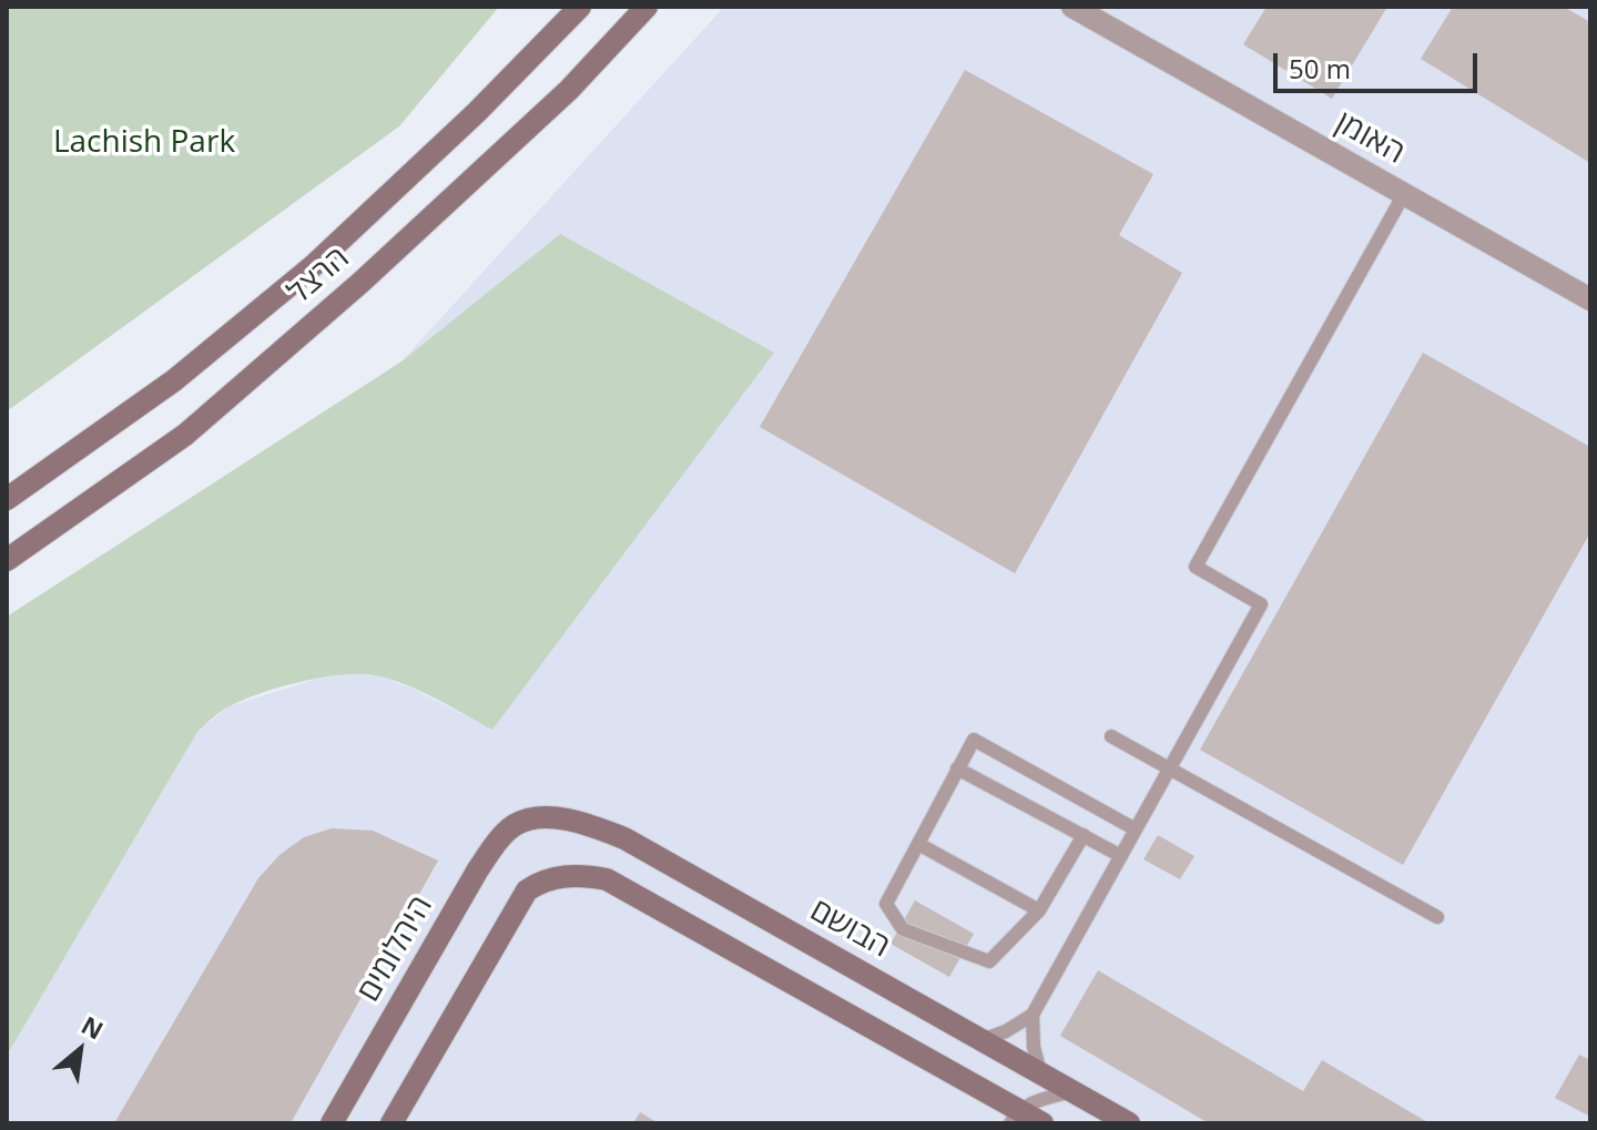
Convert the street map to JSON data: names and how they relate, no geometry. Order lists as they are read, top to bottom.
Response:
{
  "streets": {
    "street": [
      "האומן",
      "הרצל",
      "הבושם",
      "היהלומים"
    ]
  },
  "crossings": [
    ["הבושם", "היהלומים"]
  ],
  "parks": ["Lachish Park"],
  "scale_bar": "50 m",
  "north": "top right"
}
